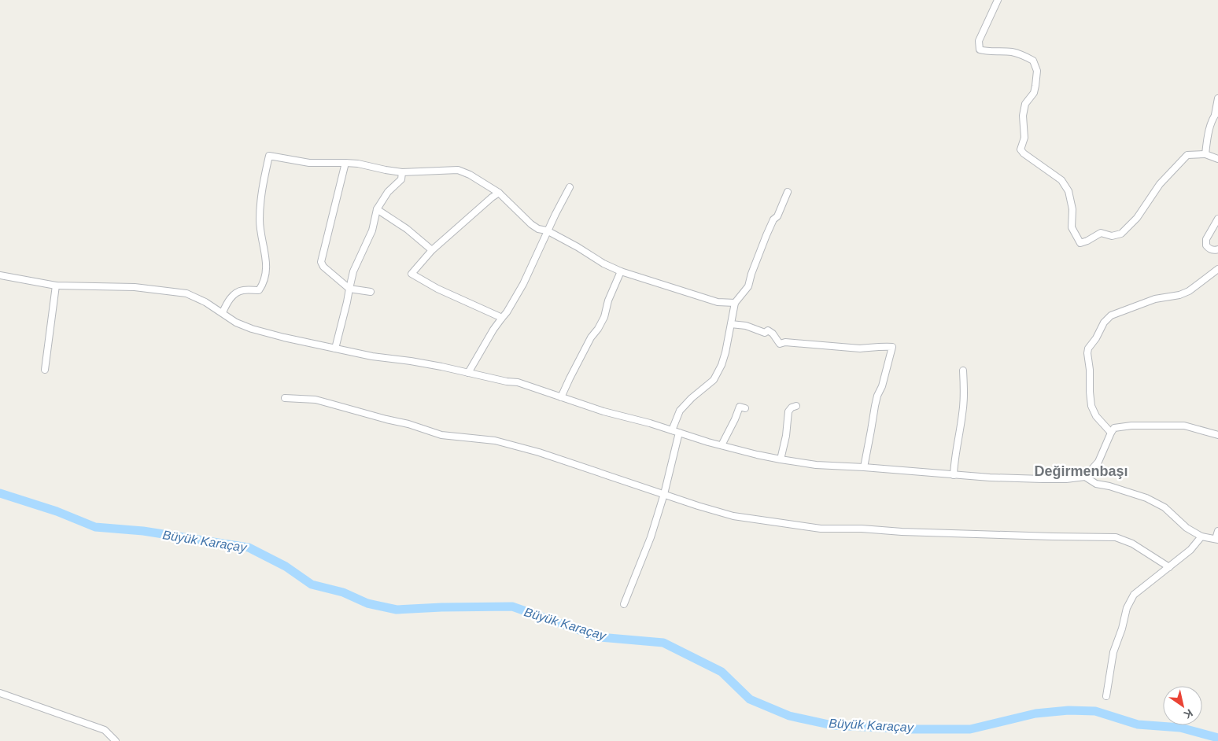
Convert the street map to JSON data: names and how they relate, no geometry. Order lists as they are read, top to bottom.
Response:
{
  "districts": ["Değirmenbaşı"],
  "water": ["Büyük Karaçay"],
  "north": "bottom right"
}
